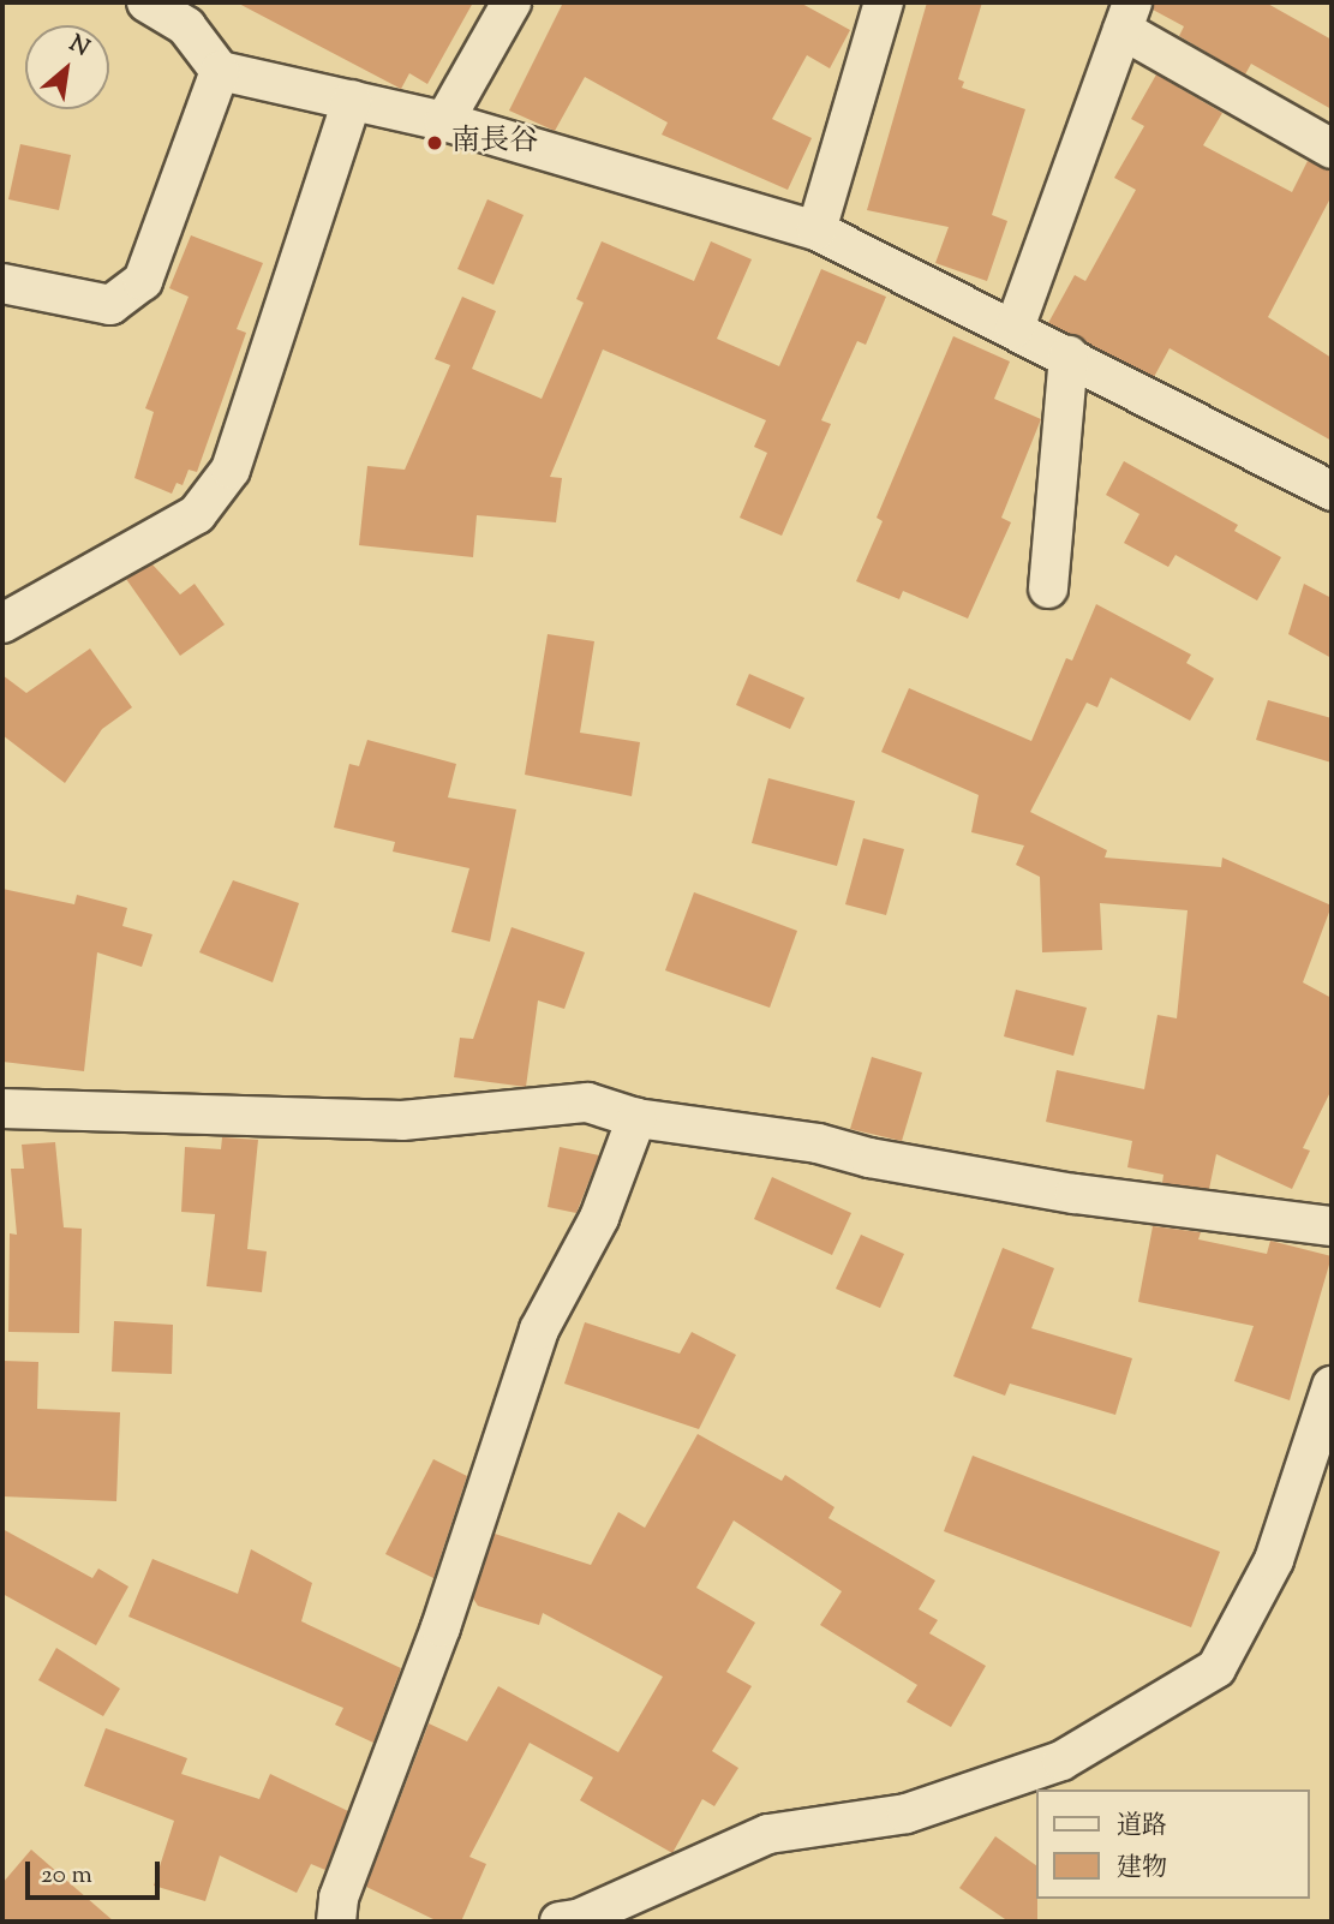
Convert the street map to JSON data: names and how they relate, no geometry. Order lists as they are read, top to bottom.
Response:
{
  "places": ["南長谷"],
  "legend": ["道路", "建物"],
  "scale_bar": "20 m",
  "north": "top right"
}
